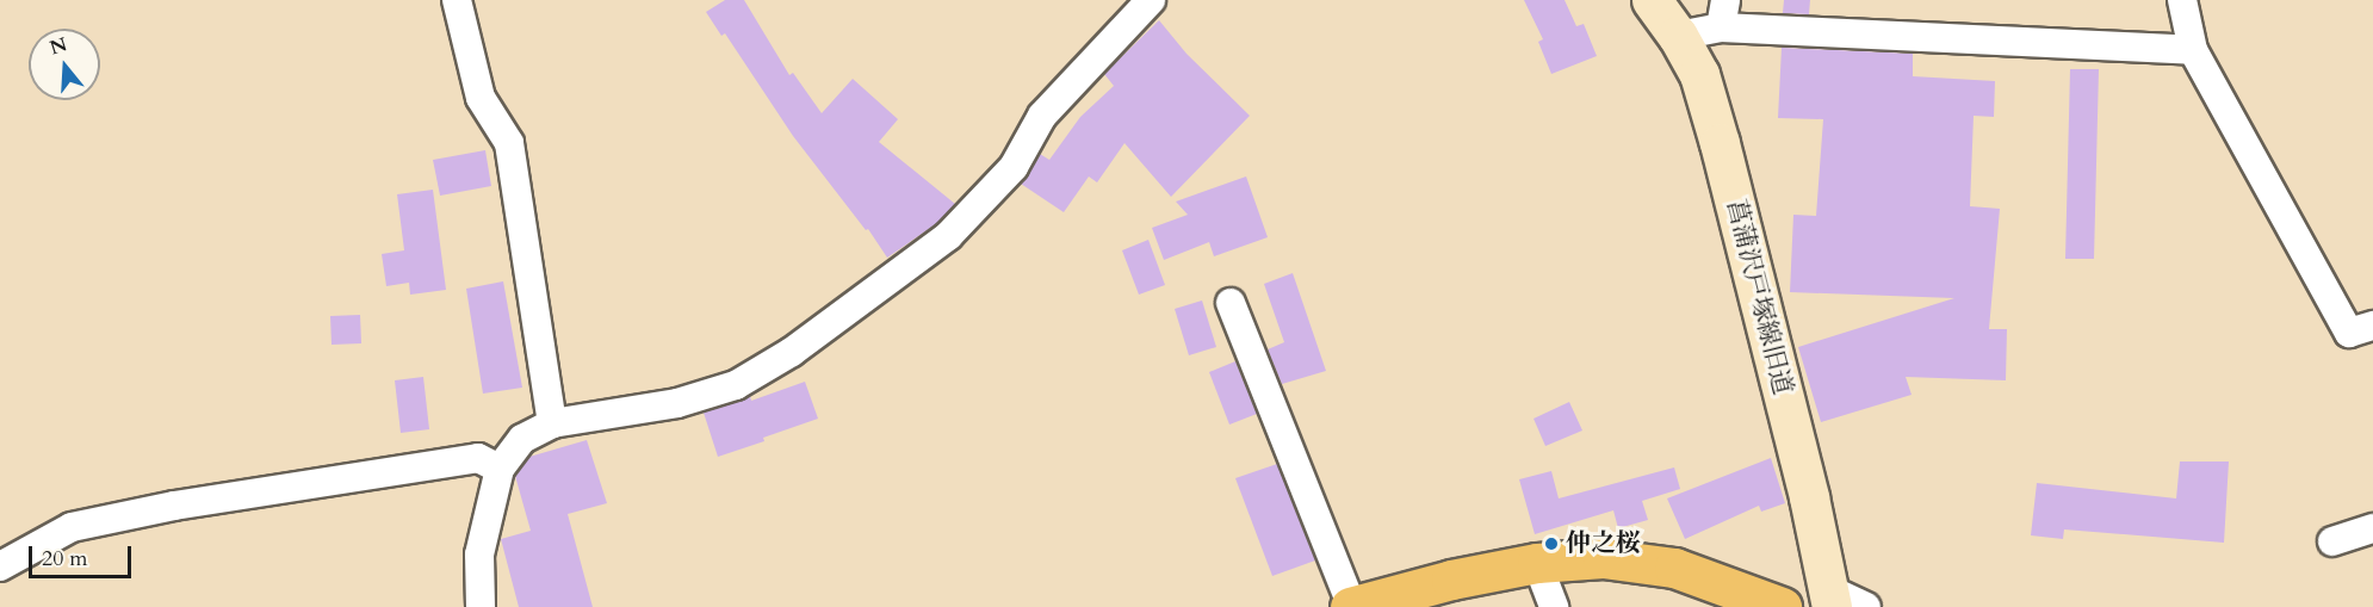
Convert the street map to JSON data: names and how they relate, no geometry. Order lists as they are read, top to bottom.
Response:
{
  "streets": {
    "street": ["菖蒲沢戸塚線旧道"]
  },
  "places": ["仲之桜"],
  "scale_bar": "20 m",
  "north": "top"
}
